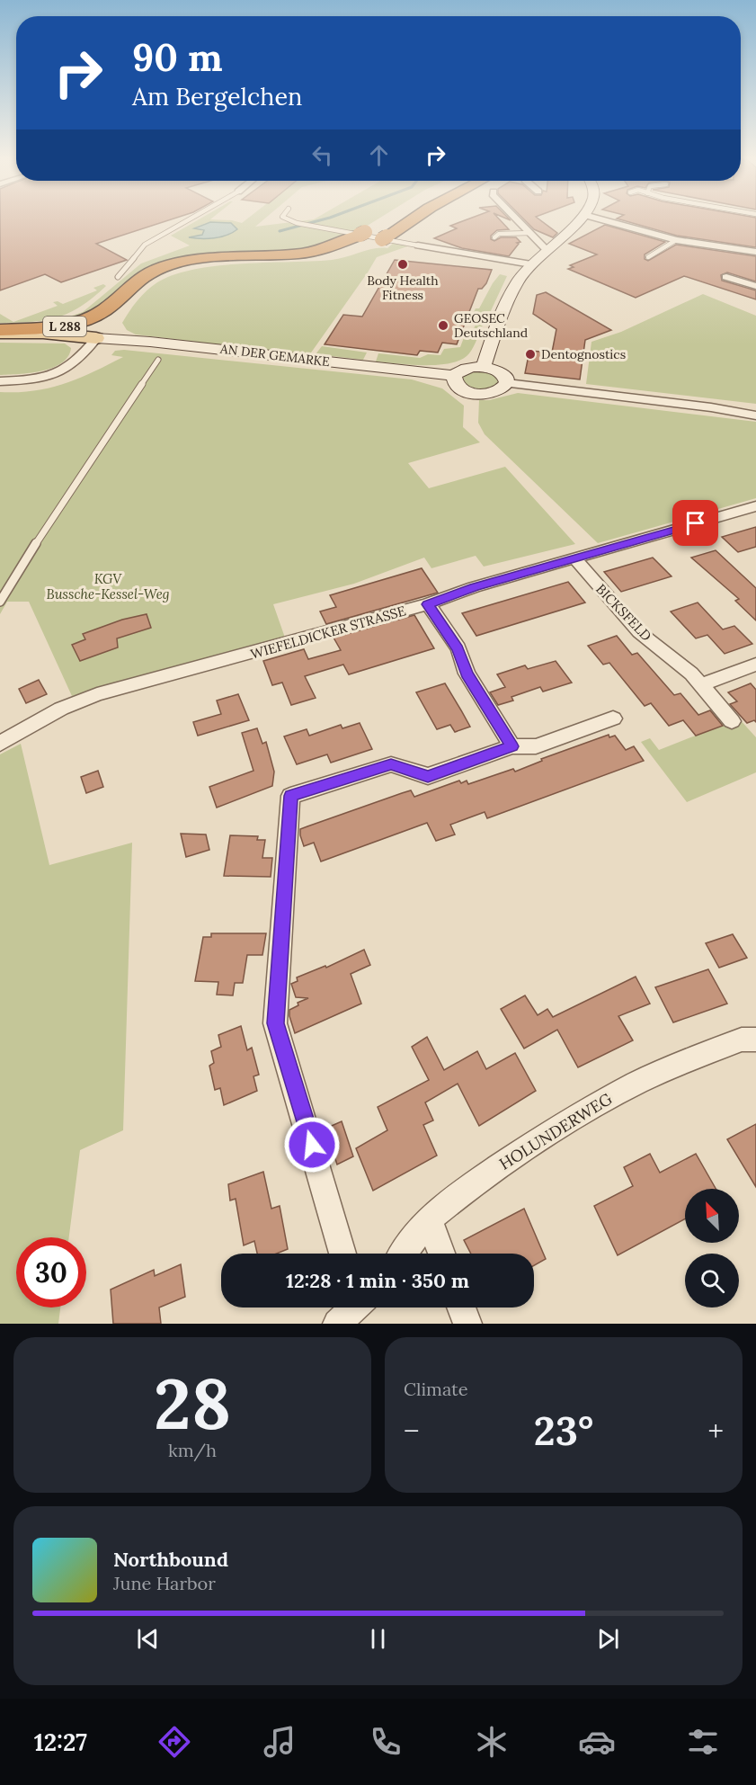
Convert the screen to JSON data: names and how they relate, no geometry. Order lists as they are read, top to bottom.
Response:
{
  "streets": {
    "highway": ["L 288"],
    "street": [
      "AN DER GEMARKE",
      "BICKSFELD",
      "WIEFELDICKER STRASSE",
      "HOLUNDERWEG"
    ]
  },
  "crossings": [
    ["L 288", "AN DER GEMARKE"],
    ["BICKSFELD", "WIEFELDICKER STRASSE"]
  ],
  "parks": ["KGV Bussche-Kessel-Weg"],
  "places": ["Body Health Fitness", "GEOSEC Deutschland", "Dentognostics"],
  "north": "top left",
  "page": {
    "turn": ["90 m", "Am Bergelchen"],
    "limit": "30",
    "trip": "12:28 · 1 min · 350 m",
    "tile": [
      ["28", "km/h"],
      "Climate"
    ],
    "heat": ["−", "23°", "+"],
    "song": ["Northbound", "June Harbor"],
    "tabs": "12:27"
  }
}
